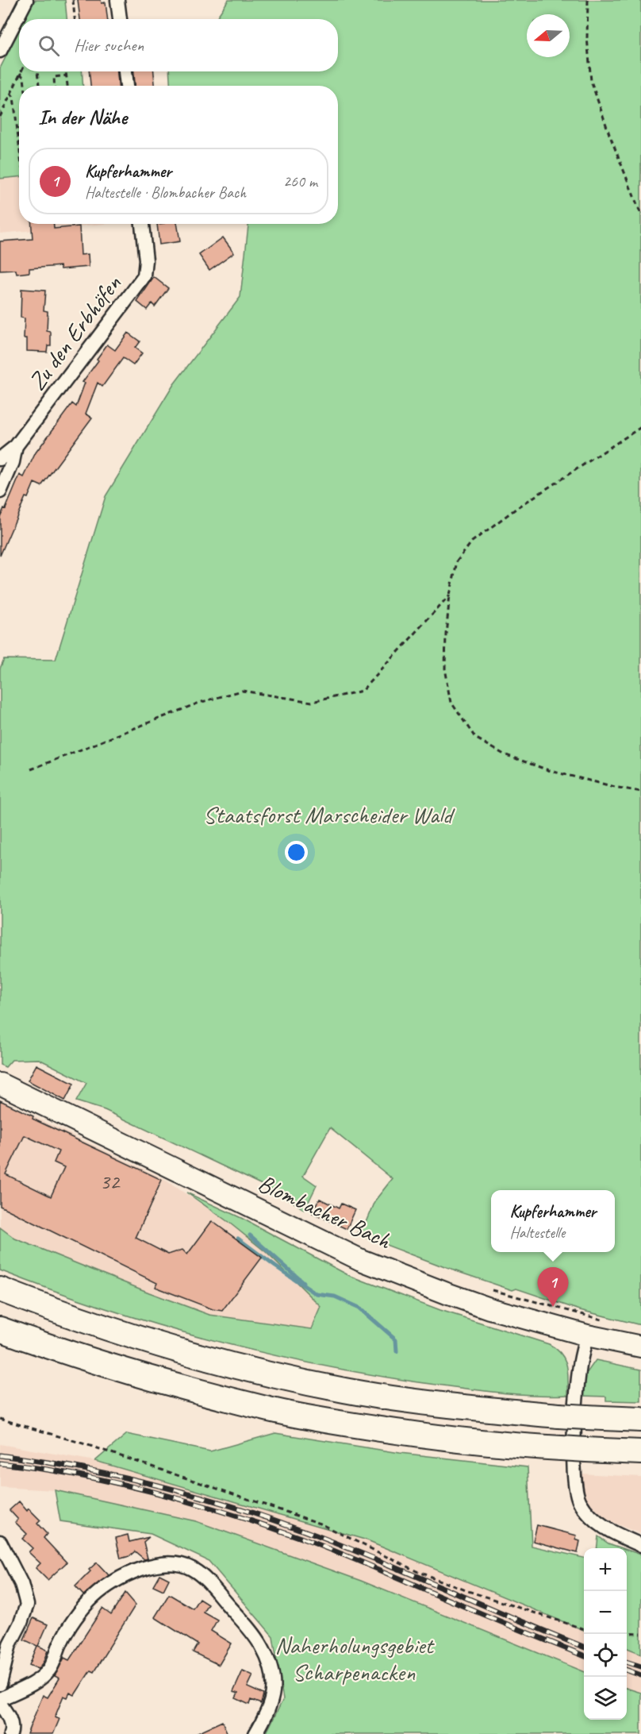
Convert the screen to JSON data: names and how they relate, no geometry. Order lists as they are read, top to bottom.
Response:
{
  "streets": {
    "main road": ["Blombacher Bach"],
    "street": ["Zu den Erbhöfen"]
  },
  "parks": ["Staatsforst Marscheider Wald", "Naherholungsgebiet Scharpenacken"],
  "house_numbers": ["32"],
  "north": "left",
  "page": {
    "search": "Hier suchen",
    "heading": "In der Nähe",
    "list": [
      {
        "mark": "1",
        "name": "Kupferhammer",
        "note": "Haltestelle · Blombacher Bach",
        "value": "260 m"
      }
    ],
    "popup": ["Kupferhammer", "Haltestelle"],
    "pins": "1",
    "map_buttons": ["+", "−"]
  }
}
